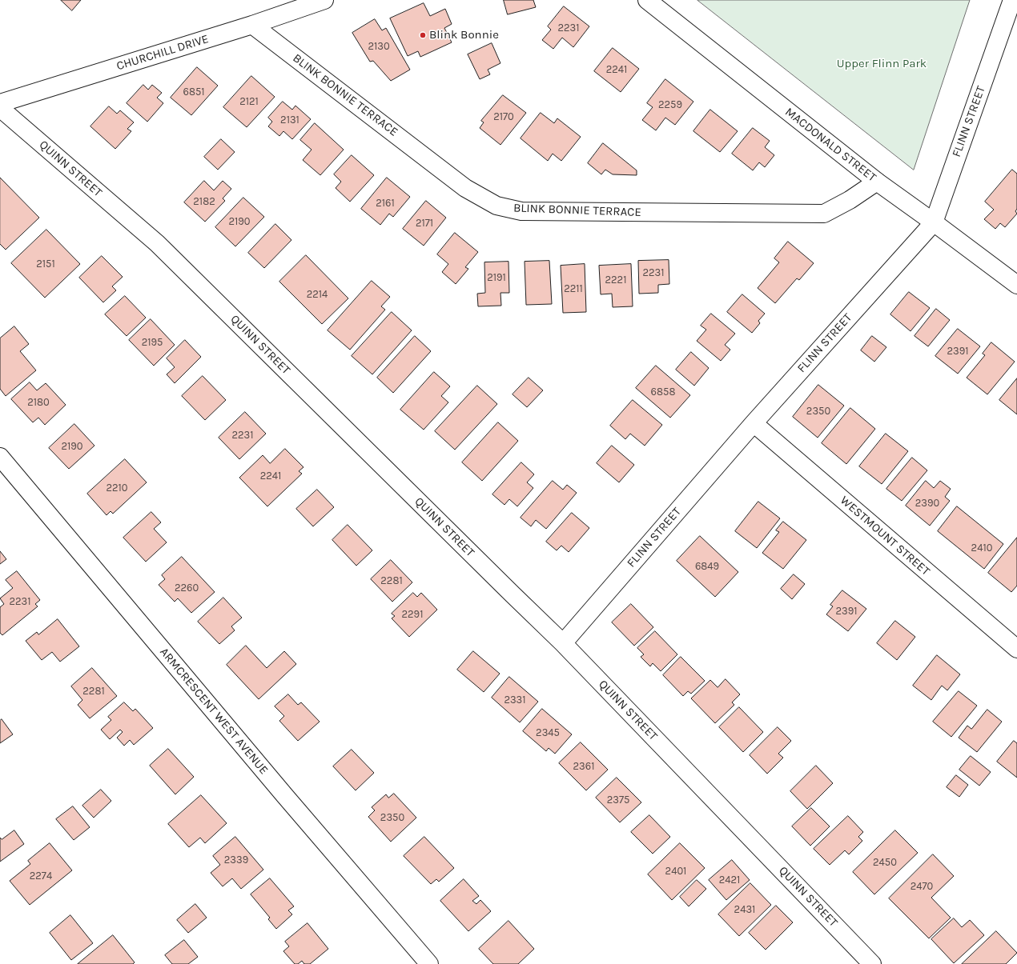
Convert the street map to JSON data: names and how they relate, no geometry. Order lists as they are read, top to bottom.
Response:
{
  "streets": {
    "street": [
      "CHURCHILL DRIVE",
      "BLINK BONNIE TERRACE",
      "FLINN STREET",
      "MACDONALD STREET",
      "QUINN STREET",
      "WESTMOUNT STREET",
      "ARMCRESCENT WEST AVENUE"
    ]
  },
  "crossings": [
    ["CHURCHILL DRIVE", "BLINK BONNIE TERRACE"],
    ["BLINK BONNIE TERRACE", "MACDONALD STREET"],
    ["FLINN STREET", "MACDONALD STREET"],
    ["FLINN STREET", "QUINN STREET"],
    ["FLINN STREET", "WESTMOUNT STREET"]
  ],
  "parks": ["Upper Flinn Park"],
  "places": ["Blink Bonnie"],
  "house_numbers": [
    "2231",
    "2130",
    "2241",
    "6851",
    "2121",
    "2259",
    "2170",
    "2131",
    "2182",
    "2161",
    "2190",
    "2171",
    "2151",
    "2231",
    "2191",
    "2221",
    "2211",
    "2214",
    "2195",
    "2391",
    "6858",
    "2180",
    "2350",
    "2231",
    "2190",
    "2241",
    "2210",
    "2390",
    "2410",
    "6849",
    "2281",
    "2260",
    "2231",
    "2391",
    "2291",
    "2281",
    "2331",
    "2345",
    "2361",
    "2375",
    "2350",
    "2339",
    "2450",
    "2401",
    "2274",
    "2421",
    "2470",
    "2431"
  ]
}
